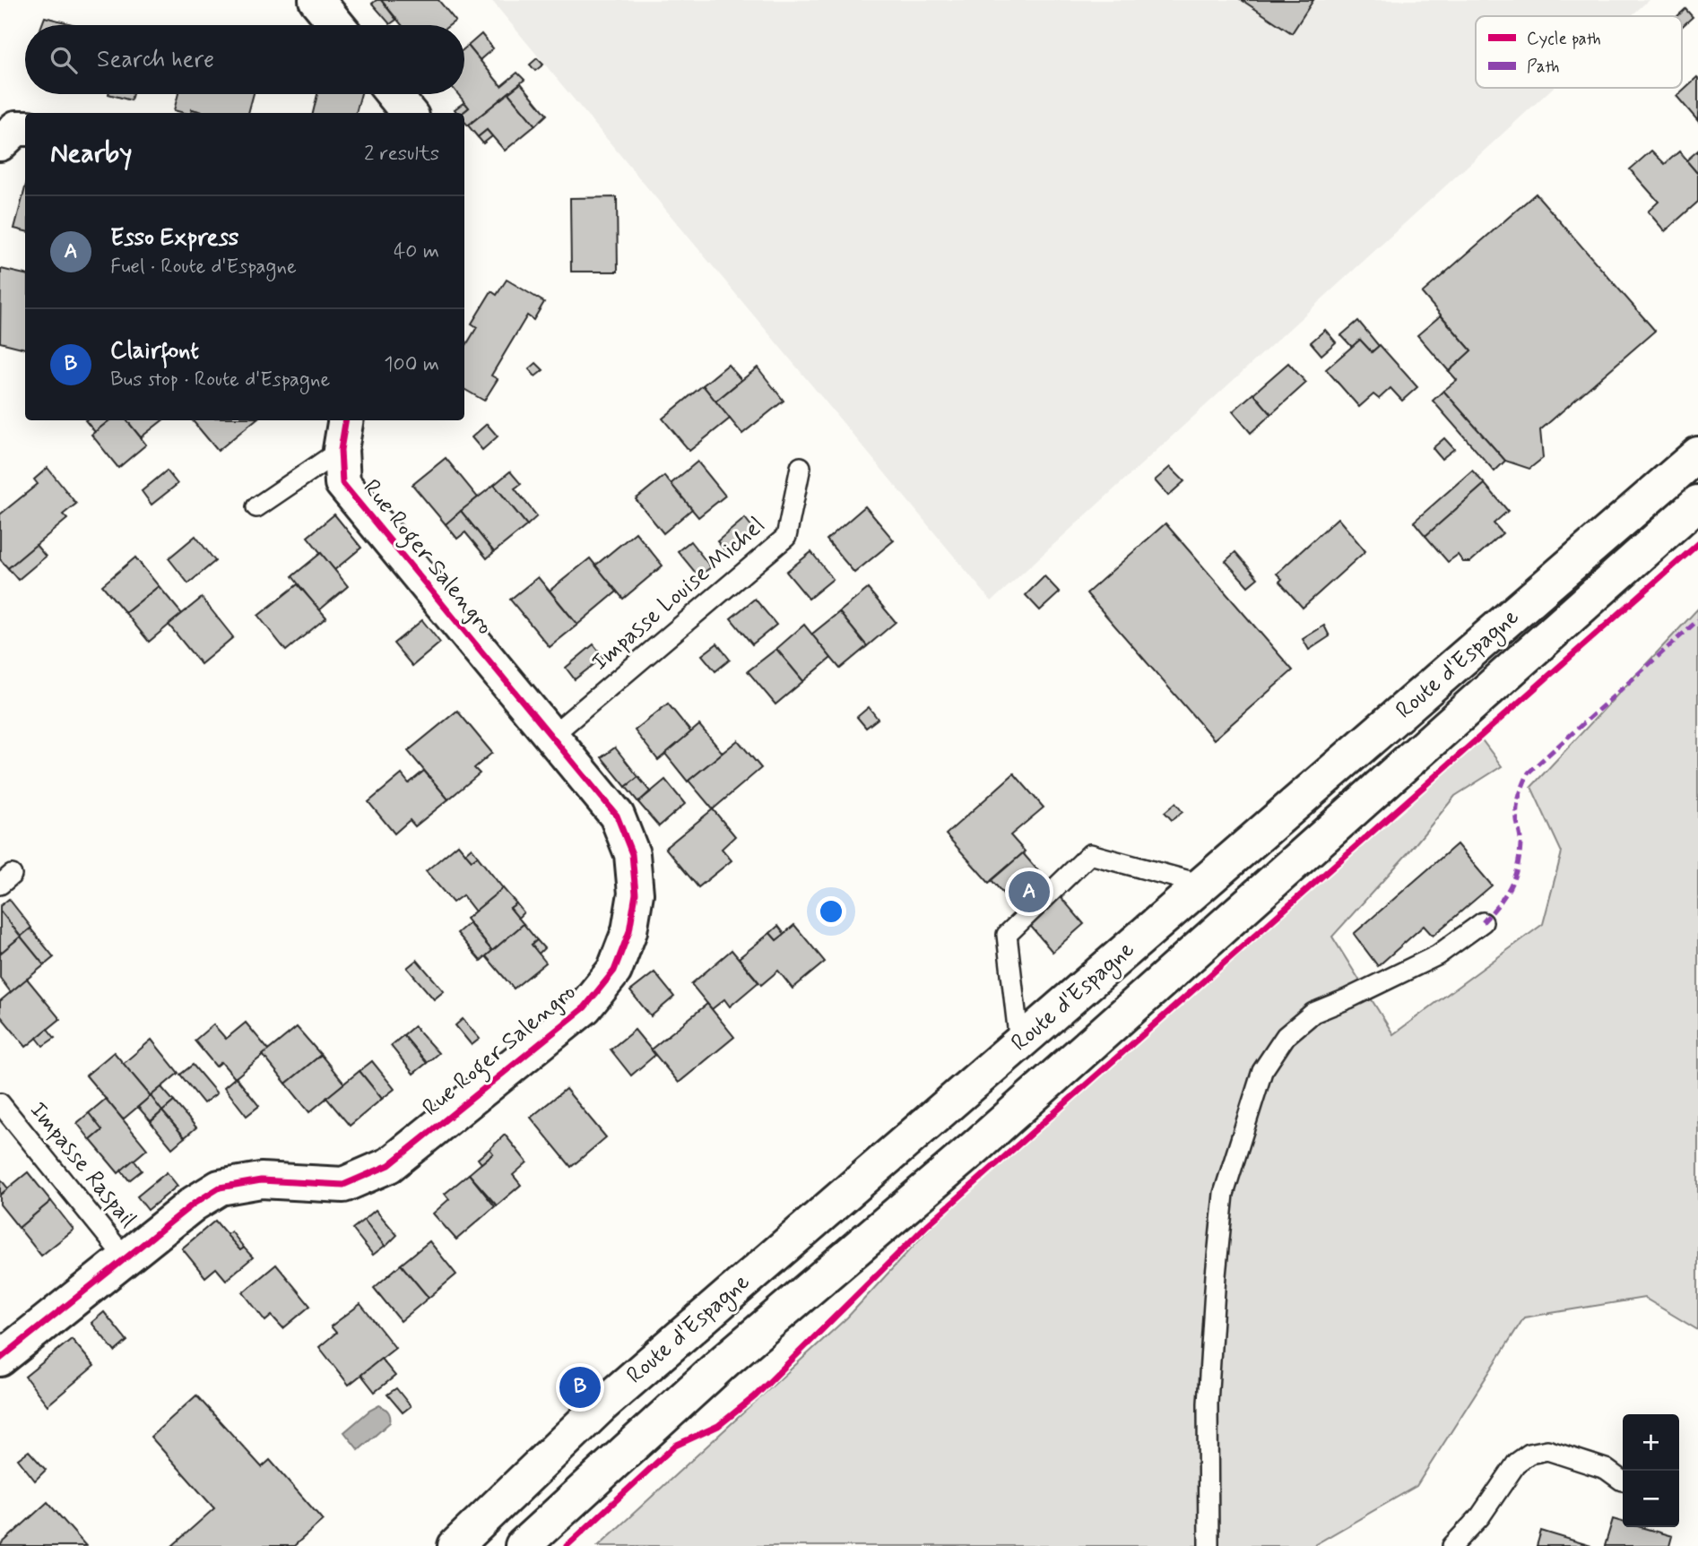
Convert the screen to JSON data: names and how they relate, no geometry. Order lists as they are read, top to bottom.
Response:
{
  "streets": {
    "main road": ["Rue Roger Salengro", "Route d'Espagne"],
    "lane": ["Impasse Louise Michel", "Impasse Raspail"]
  },
  "crossings": [
    ["Rue Roger Salengro", "Impasse Louise Michel"],
    ["Rue Roger Salengro", "Impasse Raspail"]
  ],
  "legend": ["Cycle path", "Path"],
  "page": {
    "search": "Search here",
    "heading": ["Nearby", "2 results"],
    "list": [
      {
        "mark": "A",
        "name": "Esso Express",
        "note": "Fuel · Route d'Espagne",
        "value": "40 m"
      },
      {
        "mark": "B",
        "name": "Clairfont",
        "note": "Bus stop · Route d'Espagne",
        "value": "100 m"
      }
    ],
    "pins": ["A", "B"],
    "map_buttons": ["+", "−"]
  }
}
